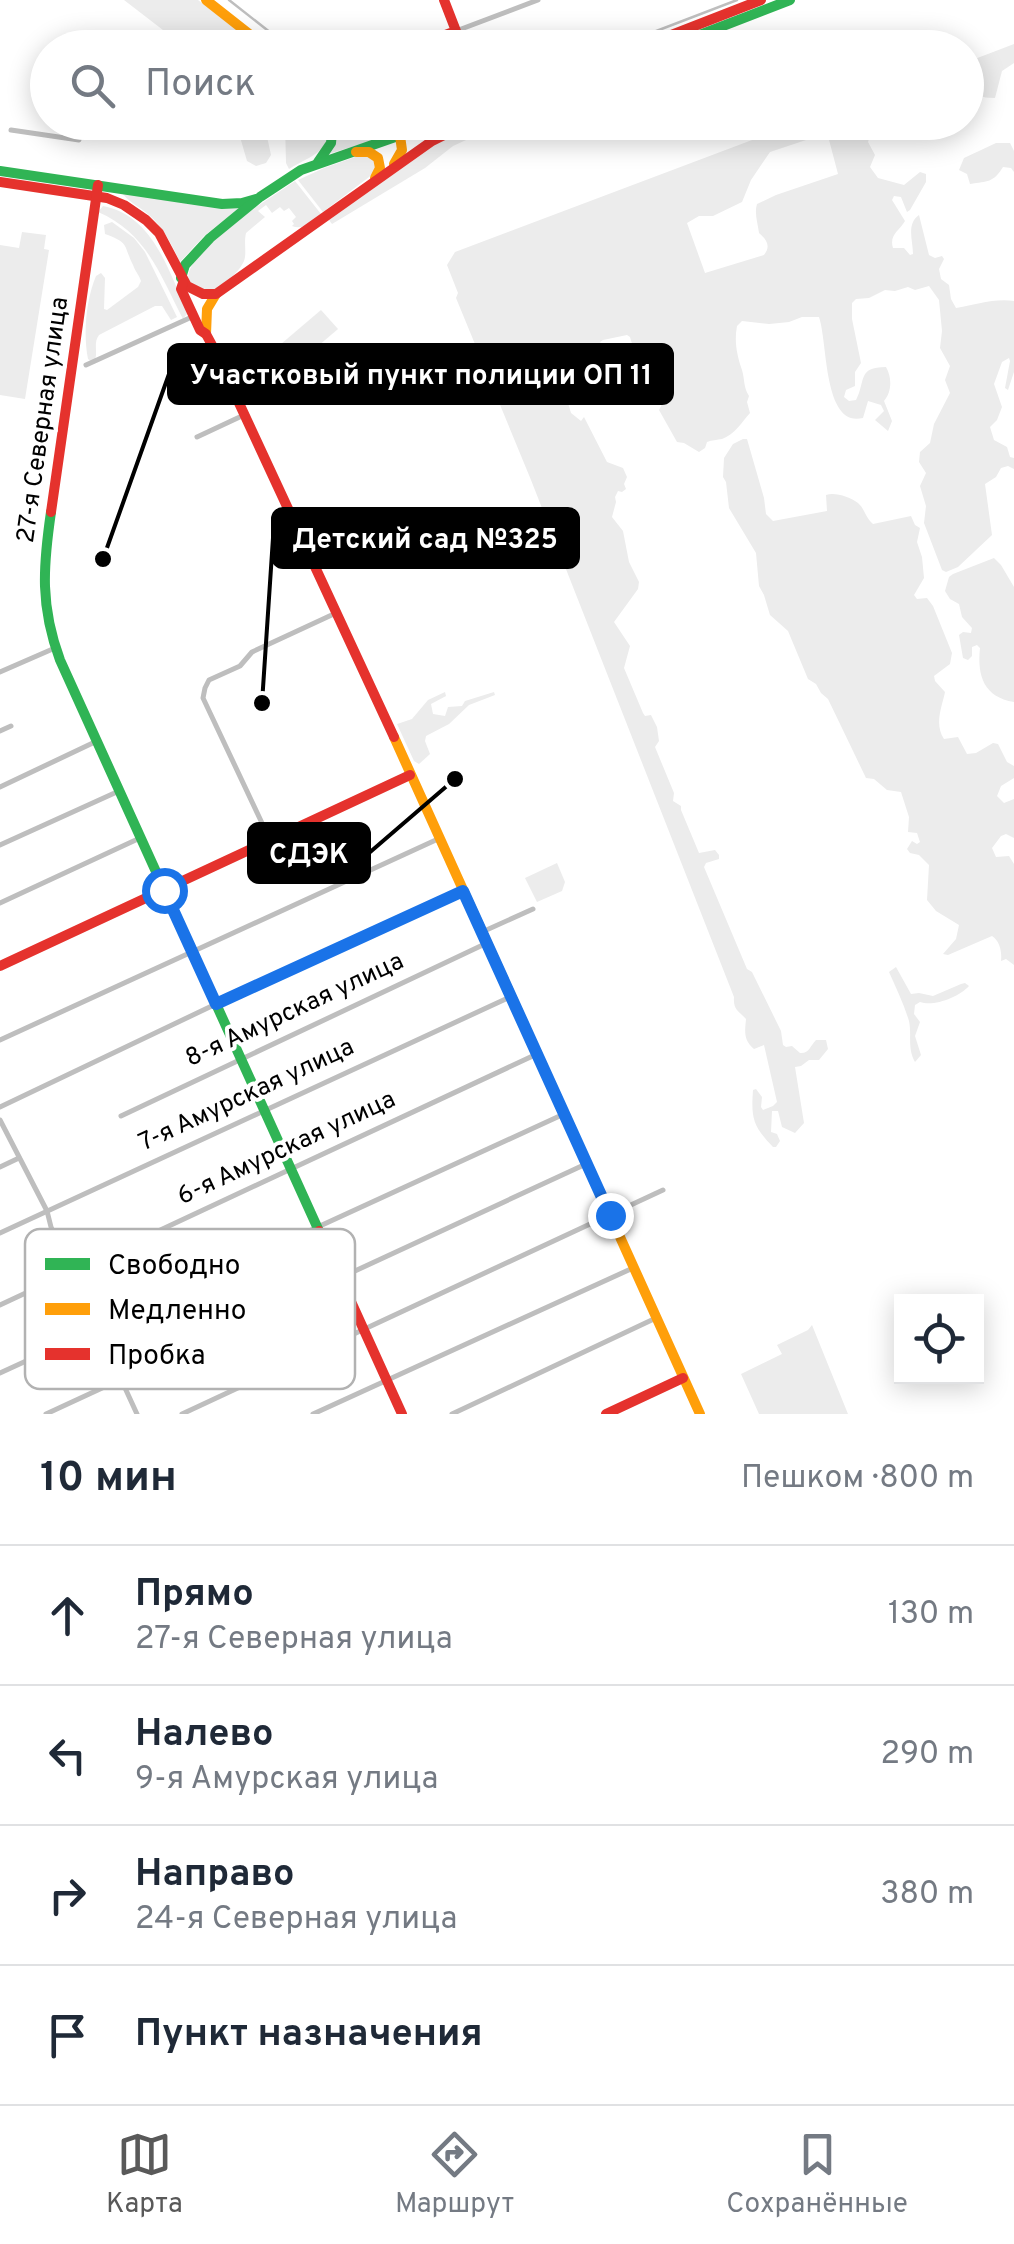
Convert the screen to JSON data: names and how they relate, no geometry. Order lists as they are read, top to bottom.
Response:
{
  "streets": {
    "main road": ["27-я Северная улица"],
    "street": ["8-я Амурская улица", "7-я Амурская улица", "6-я Амурская улица"]
  },
  "crossings": [
    ["27-я Северная улица", "8-я Амурская улица"],
    ["27-я Северная улица", "7-я Амурская улица"],
    ["27-я Северная улица", "6-я Амурская улица"]
  ],
  "places": ["Участковый пункт полиции ОП 11", "Детский сад №325", "СДЭК"],
  "legend": ["Свободно", "Медленно", "Пробка"],
  "page": {
    "search": "Поиск",
    "heading": ["10 мин", "Пешком · 800 m"],
    "list": [
      ["Прямо", "27-я Северная улица", "130 m"],
      ["Налево", "9-я Амурская улица", "290 m"],
      ["Направо", "24-я Северная улица", "380 m"],
      "Пункт назначения"
    ],
    "nav": ["Карта", "Маршрут", "Сохранённые"]
  }
}
